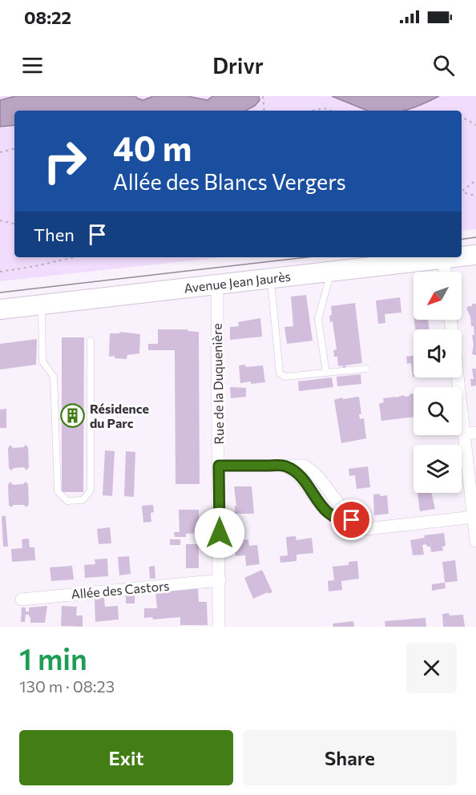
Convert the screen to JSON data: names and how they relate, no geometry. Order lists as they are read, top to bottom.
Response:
{
  "streets": {
    "main road": ["Avenue Jean Jaurès"],
    "street": ["Rue de la Duquenière", "Allée des Castors"]
  },
  "crossings": [
    ["Avenue Jean Jaurès", "Rue de la Duquenière"],
    ["Rue de la Duquenière", "Allée des Castors"]
  ],
  "places": {
    "building": ["Résidence du Parc"]
  },
  "north": "bottom left",
  "page": {
    "status": "08:22",
    "header": "Drivr",
    "turn": ["40 m", "Allée des Blancs Vergers"],
    "then": "Then",
    "heading": ["1 min", "130 m · 08:23"],
    "buttons": ["Exit", "Share"]
  }
}
